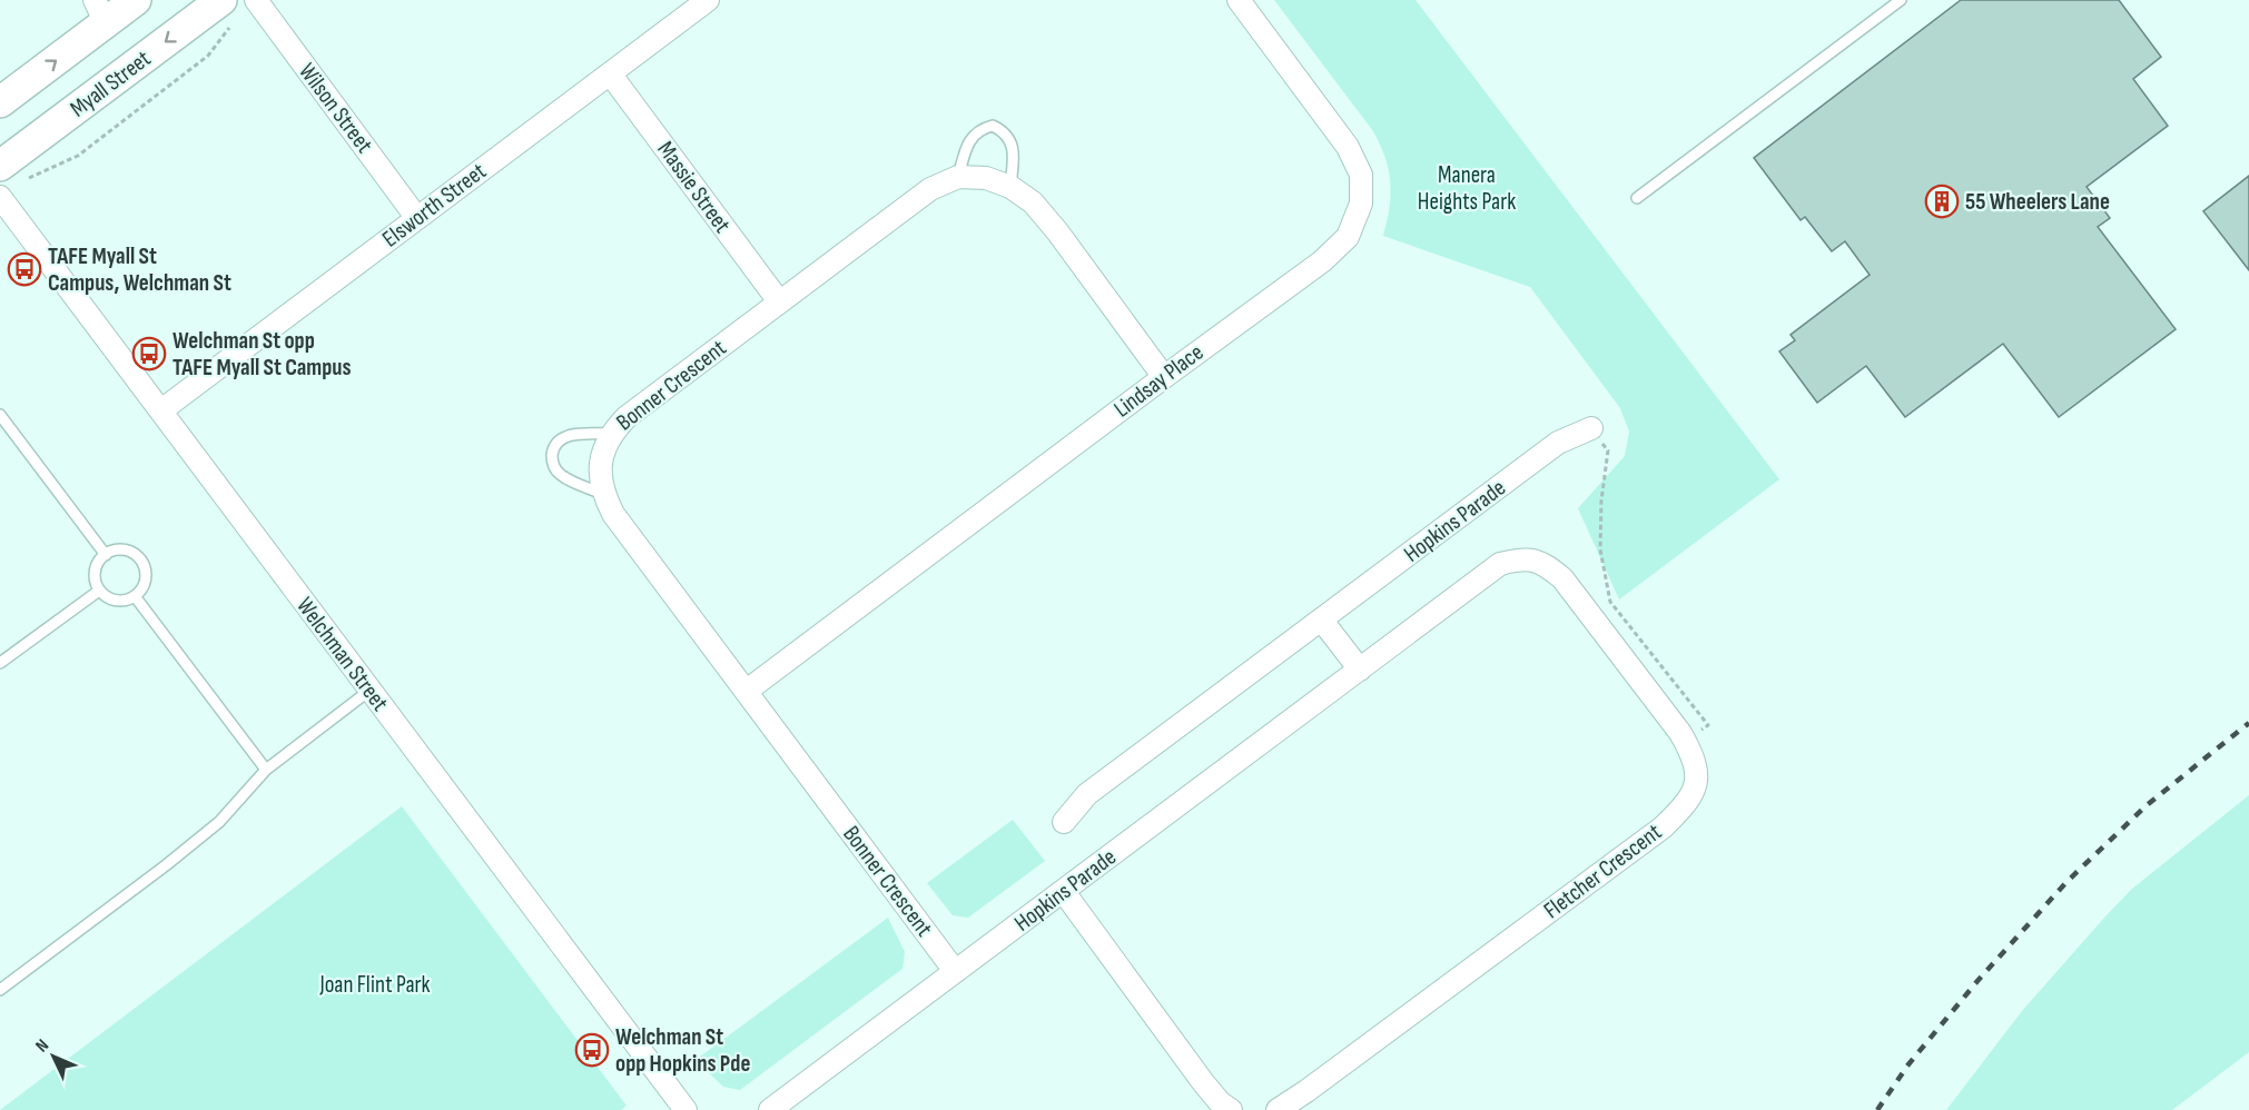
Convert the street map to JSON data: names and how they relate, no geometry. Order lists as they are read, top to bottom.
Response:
{
  "streets": {
    "street": [
      "Myall Street",
      "Wilson Street",
      "Massie Street",
      "Elsworth Street",
      "Lindsay Place",
      "Bonner Crescent",
      "Hopkins Parade",
      "Welchman Street",
      "Fletcher Crescent"
    ]
  },
  "crossings": [
    ["Wilson Street", "Elsworth Street"],
    ["Massie Street", "Elsworth Street"],
    ["Massie Street", "Bonner Crescent"],
    ["Elsworth Street", "Welchman Street"],
    ["Lindsay Place", "Bonner Crescent"],
    ["Bonner Crescent", "Hopkins Parade"],
    ["Hopkins Parade", "Fletcher Crescent"]
  ],
  "parks": ["Manera Heights Park", "Joan Flint Park"],
  "places": {
    "building": ["55 Wheelers Lane"],
    "bus stop": ["TAFE Myall St Campus, Welchman St", "Welchman St opp TAFE Myall St Campus", "Welchman St opp Hopkins Pde"]
  },
  "north": "top left"
}
